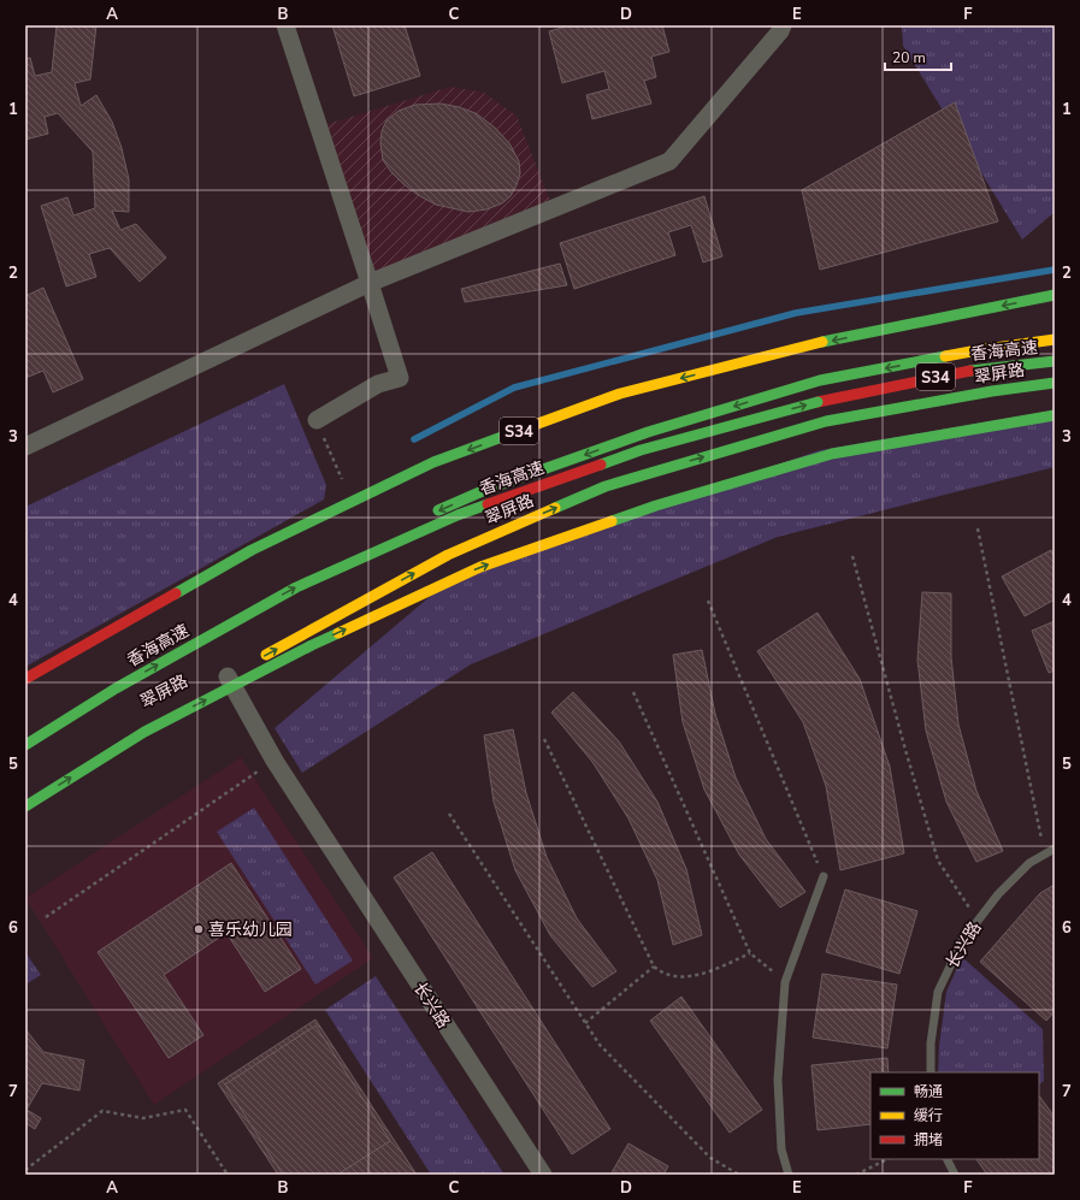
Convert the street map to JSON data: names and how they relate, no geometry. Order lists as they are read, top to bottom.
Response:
{
  "streets": {
    "main road": ["香海高速", "翠屏路", "S34"],
    "street": ["长兴路"]
  },
  "places": ["喜乐幼儿园"],
  "legend": ["畅通", "缓行", "拥堵"],
  "scale_bar": "20 m",
  "grid": {
    "columns": [
      "A",
      "B",
      "C",
      "D",
      "E",
      "F"
    ],
    "rows": [
      "1",
      "2",
      "3",
      "4",
      "5",
      "6",
      "7"
    ]
  }
}
